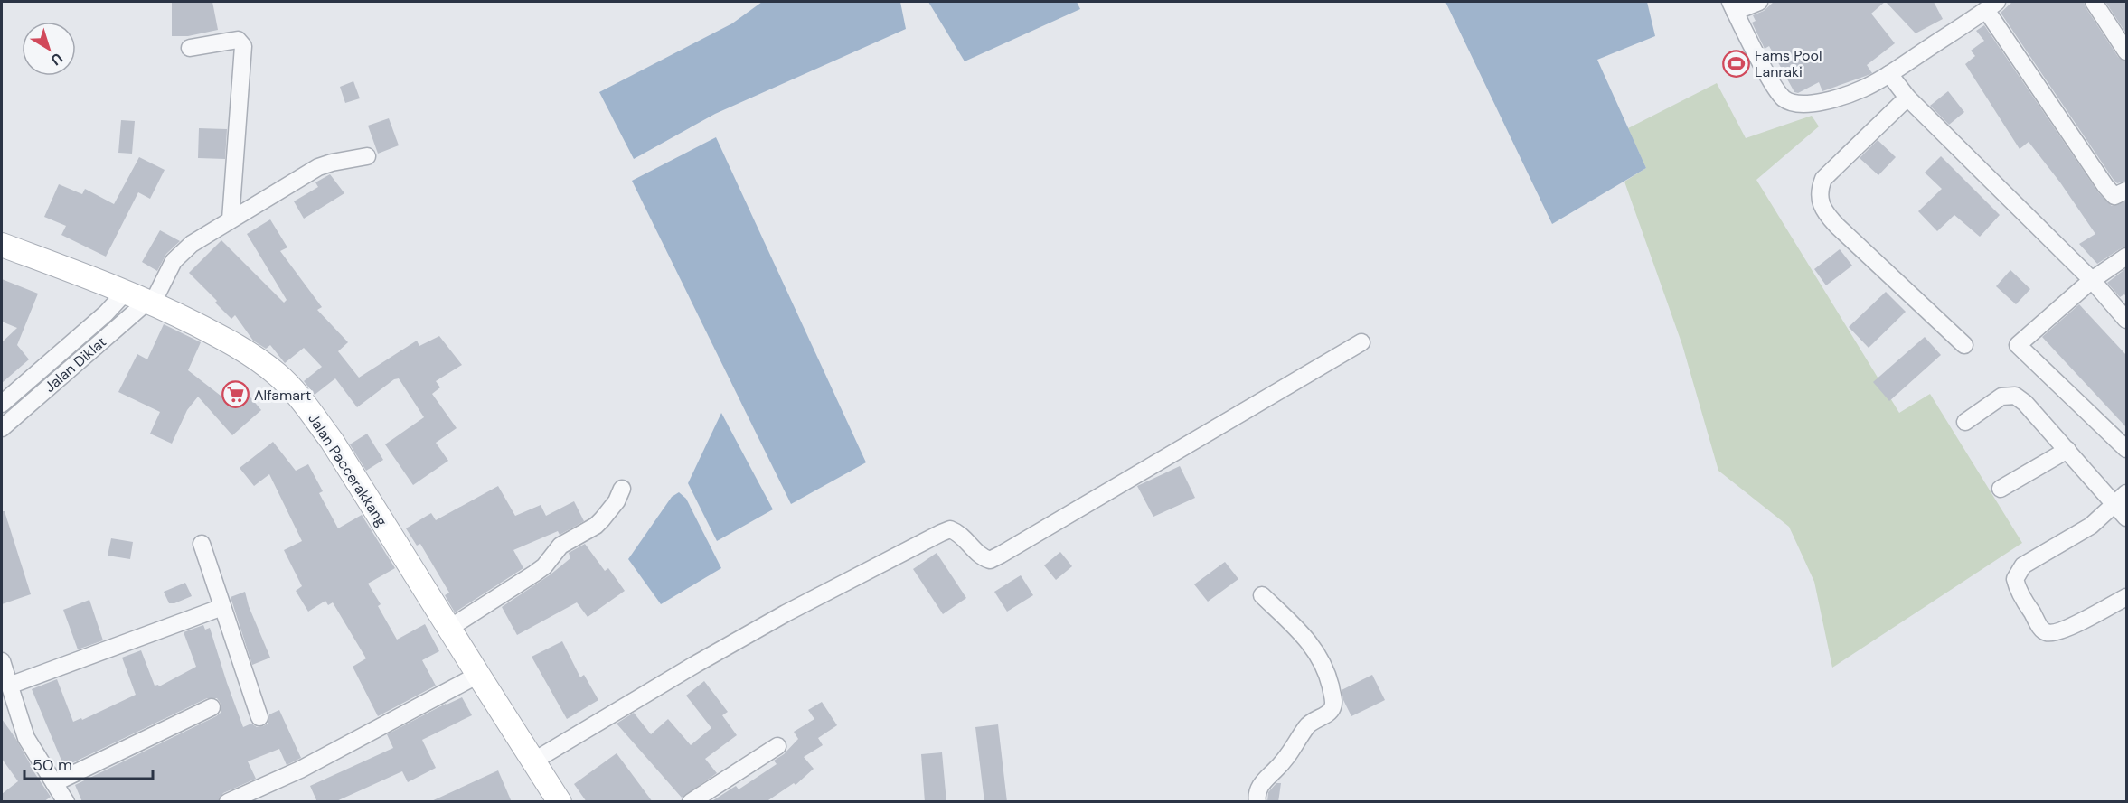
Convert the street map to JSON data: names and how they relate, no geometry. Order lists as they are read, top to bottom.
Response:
{
  "streets": {
    "main road": ["Jalan Paccerakkang"],
    "street": ["Jalan Diklat"]
  },
  "crossings": [
    ["Jalan Diklat", "Jalan Paccerakkang"]
  ],
  "places": {
    "sports": ["Fams Pool Lanraki"],
    "supermarket": ["Alfamart"]
  },
  "scale_bar": "50 m",
  "north": "bottom right"
}
